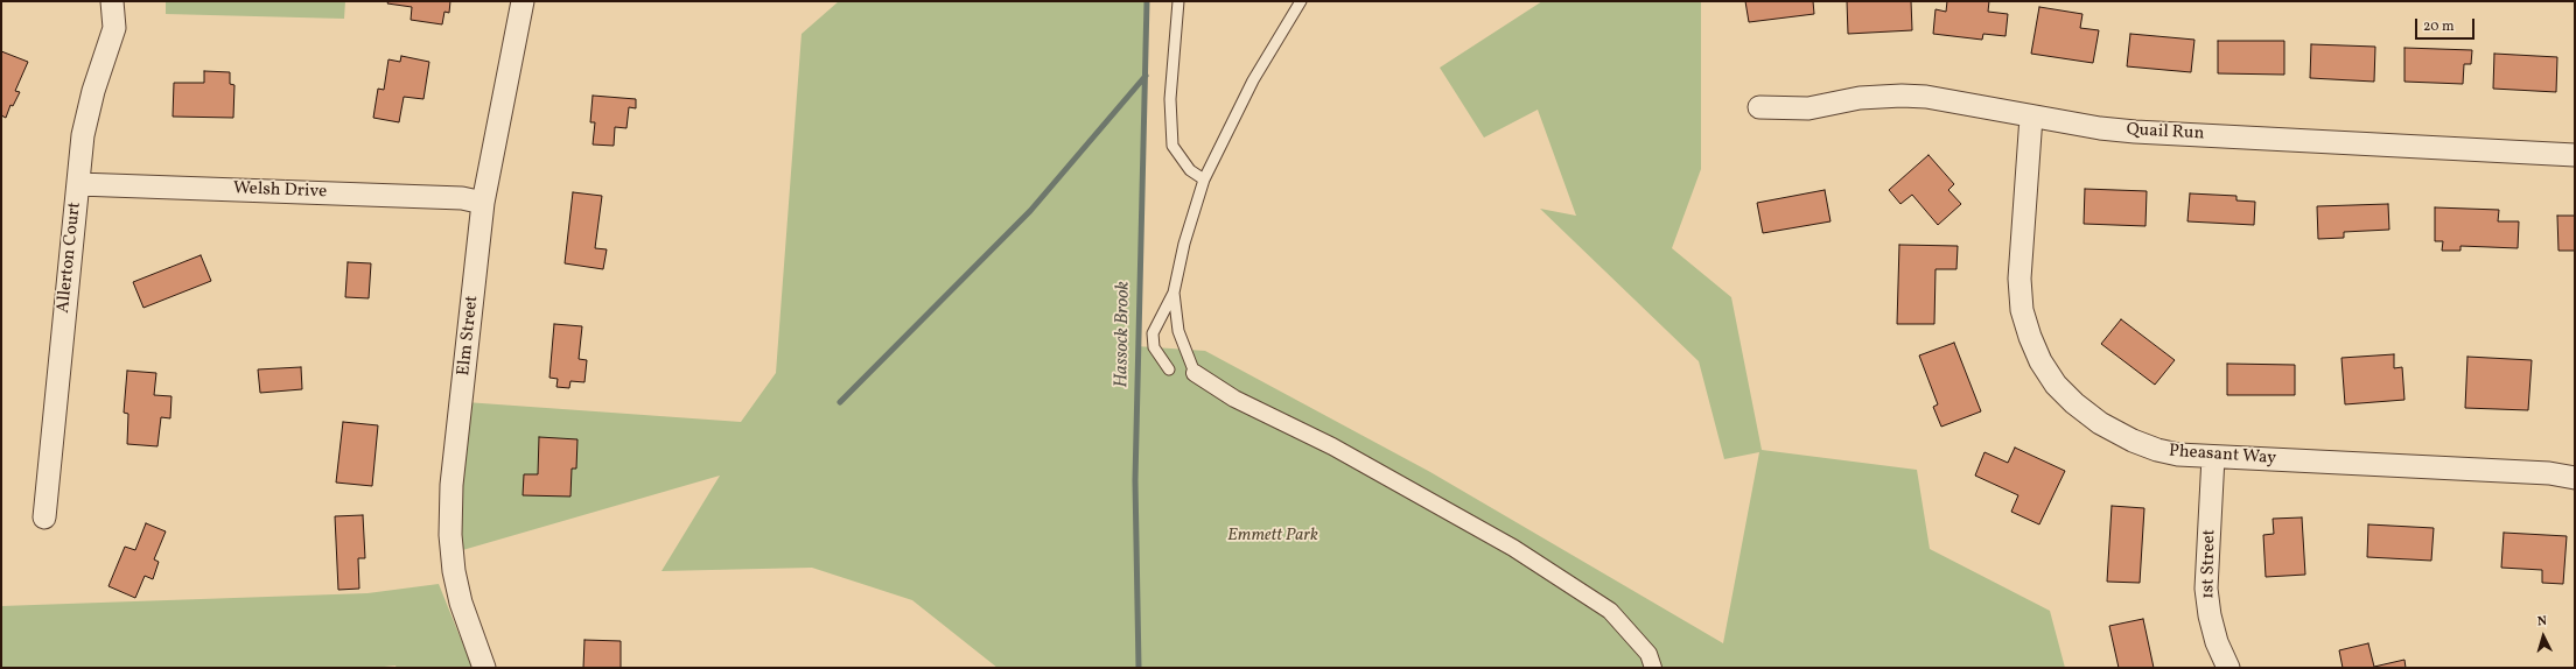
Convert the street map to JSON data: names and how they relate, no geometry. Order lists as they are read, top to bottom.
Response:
{
  "streets": {
    "street": [
      "Quail Run",
      "Welsh Drive",
      "Allerton Court",
      "Elm Street",
      "Pheasant Way",
      "1st Street"
    ]
  },
  "crossings": [
    ["Quail Run", "Pheasant Way"],
    ["Welsh Drive", "Allerton Court"],
    ["Welsh Drive", "Elm Street"],
    ["Pheasant Way", "1st Street"]
  ],
  "water": ["Hassock Brook"],
  "parks": ["Emmett Park"],
  "scale_bar": "20 m",
  "north": "top"
}
